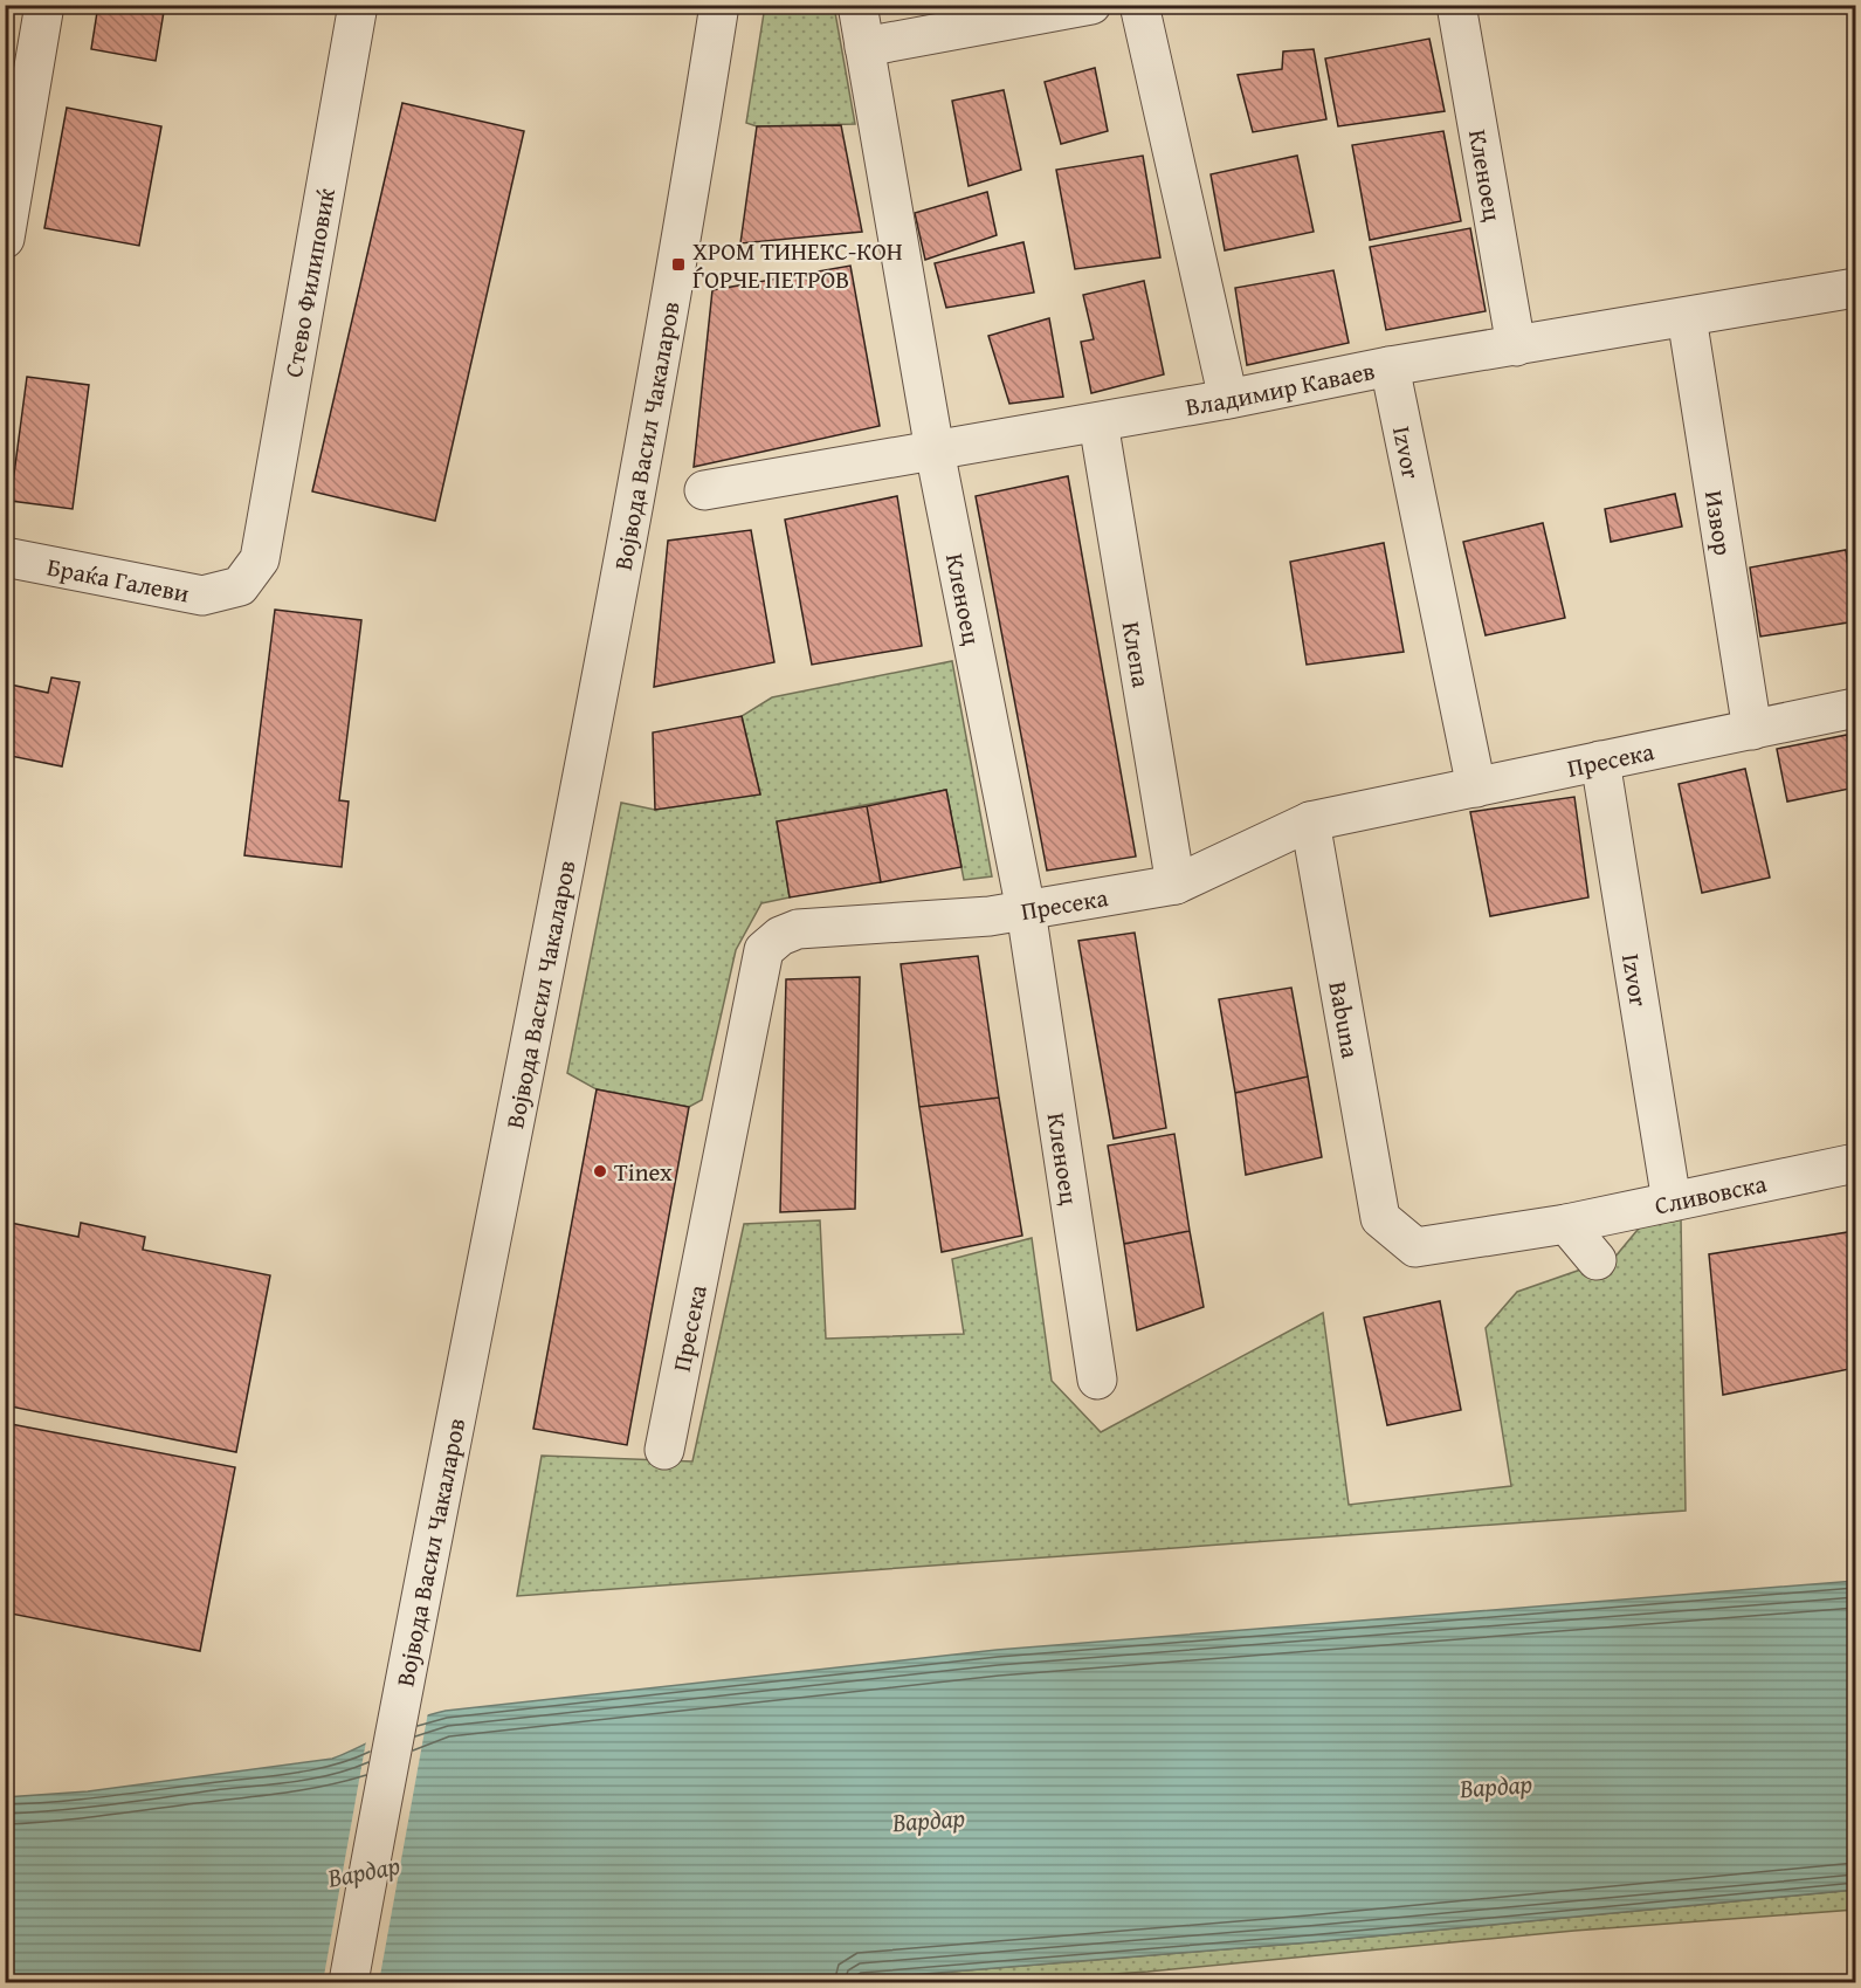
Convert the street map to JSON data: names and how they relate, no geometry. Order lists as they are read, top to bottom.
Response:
{
  "streets": {
    "street": [
      "Кленоец",
      "Стево Филиповиќ",
      "Владимир Каваев",
      "Војвода Васил Чакаларов",
      "Izvor",
      "Извор",
      "Браќа Галеви",
      "Клепа",
      "Пресека",
      "Babuna",
      "Сливовска"
    ]
  },
  "crossings": [
    ["Кленоец", "Владимир Каваев"],
    ["Кленоец", "Пресека"],
    ["Стево Филиповиќ", "Браќа Галеви"],
    ["Владимир Каваев", "Izvor"],
    ["Владимир Каваев", "Извор"],
    ["Владимир Каваев", "Клепа"],
    ["Izvor", "Пресека"],
    ["Izvor", "Сливовска"],
    ["Извор", "Пресека"],
    ["Клепа", "Пресека"],
    ["Пресека", "Babuna"],
    ["Babuna", "Сливовска"]
  ],
  "water": ["Вардар"],
  "places": {
    "transit": ["ХРОМ ТИНЕКС-КОН ЃОРЧЕ ПЕТРОВ"],
    "other": ["Tinex"]
  }
}
